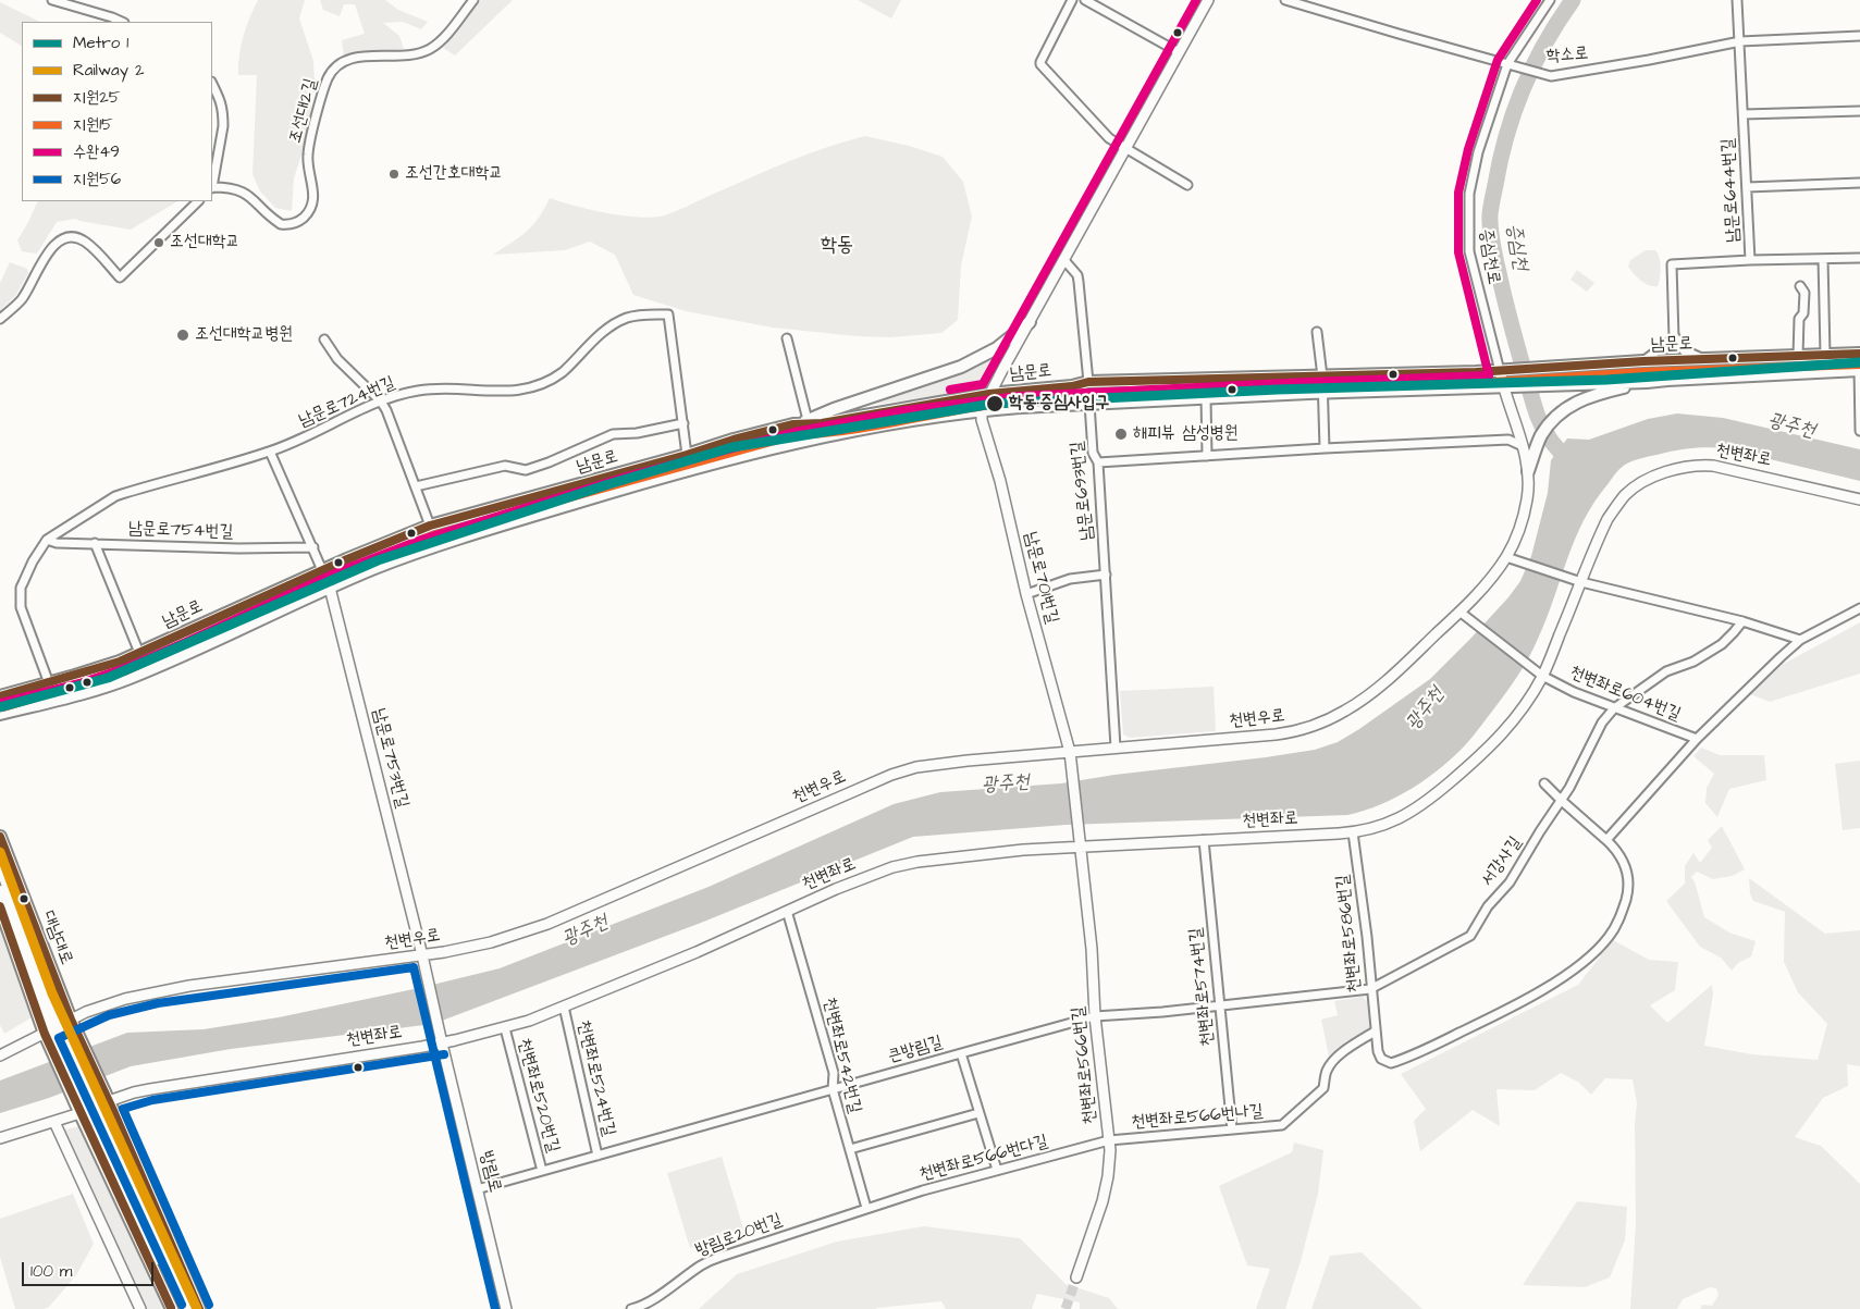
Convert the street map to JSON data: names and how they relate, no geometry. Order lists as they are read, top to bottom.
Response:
{
  "streets": {
    "main road": ["남문로", "대남대로"],
    "street": [
      "학소로",
      "조선대2길",
      "남문로644번길",
      "증심천로",
      "남문로724번길",
      "천변좌로",
      "남문로693번길",
      "남문로754번길",
      "남문로701번길",
      "천변좌로604번길",
      "천변우로",
      "남문로753번길",
      "서강사길",
      "천변좌로586번길",
      "천변좌로574번길",
      "큰방림길",
      "천변좌로542번길",
      "천변좌로566번길",
      "천변좌로524번길",
      "천변좌로520번길",
      "천변좌로566번나길",
      "천변좌로566번다길",
      "방림로",
      "방림로20번길"
    ]
  },
  "crossings": [
    ["학소로", "남문로644번길"],
    ["학소로", "증심천로"],
    ["증심천로", "남문로"],
    ["증심천로", "천변우로"],
    ["남문로", "남문로724번길"],
    ["남문로", "남문로693번길"],
    ["남문로", "남문로701번길"],
    ["남문로", "천변우로"],
    ["남문로", "남문로753번길"],
    ["남문로724번길", "남문로754번길"],
    ["천변좌로", "남문로701번길"],
    ["천변좌로", "천변좌로604번길"],
    ["천변좌로", "남문로753번길"],
    ["천변좌로", "천변좌로586번길"],
    ["천변좌로", "대남대로"],
    ["천변좌로", "천변좌로574번길"],
    ["천변좌로", "천변좌로542번길"],
    ["천변좌로", "천변좌로566번길"],
    ["천변좌로", "천변좌로524번길"],
    ["천변좌로", "천변좌로520번길"],
    ["천변좌로", "방림로"],
    ["남문로693번길", "천변우로"],
    ["남문로701번길", "천변우로"],
    ["남문로701번길", "천변좌로566번길"],
    ["천변좌로604번길", "천변우로"],
    ["천변좌로604번길", "서강사길"],
    ["천변우로", "남문로753번길"],
    ["천변우로", "대남대로"],
    ["남문로753번길", "방림로"],
    ["서강사길", "천변좌로586번길"],
    ["서강사길", "큰방림길"],
    ["천변좌로586번길", "큰방림길"],
    ["천변좌로586번길", "천변좌로566번나길"],
    ["천변좌로574번길", "큰방림길"],
    ["천변좌로574번길", "천변좌로566번나길"],
    ["큰방림길", "천변좌로542번길"],
    ["큰방림길", "천변좌로566번길"],
    ["큰방림길", "천변좌로524번길"],
    ["큰방림길", "천변좌로520번길"],
    ["큰방림길", "방림로"],
    ["천변좌로542번길", "천변좌로566번다길"],
    ["천변좌로542번길", "방림로20번길"],
    ["천변좌로566번길", "천변좌로566번나길"],
    ["천변좌로566번길", "천변좌로566번다길"],
    ["천변좌로566번나길", "천변좌로566번다길"],
    ["천변좌로566번다길", "방림로20번길"]
  ],
  "districts": ["학동"],
  "water": ["증심천", "광주천"],
  "places": [
    "조선간호대학교",
    "조선대학교",
    "조선대학교병원",
    "학동·증심사입구",
    "해피뷰 삼성병원"
  ],
  "lines": [
    "transit line 수완49",
    "transit line 지원25",
    "metro line 1",
    "transit line 지원15",
    "rail line 2",
    "transit line 지원56"
  ],
  "legend": [
    "Metro 1",
    "Railway 2",
    "지원25",
    "지원15",
    "수완49",
    "지원56"
  ],
  "scale_bar": "100 m"
}
